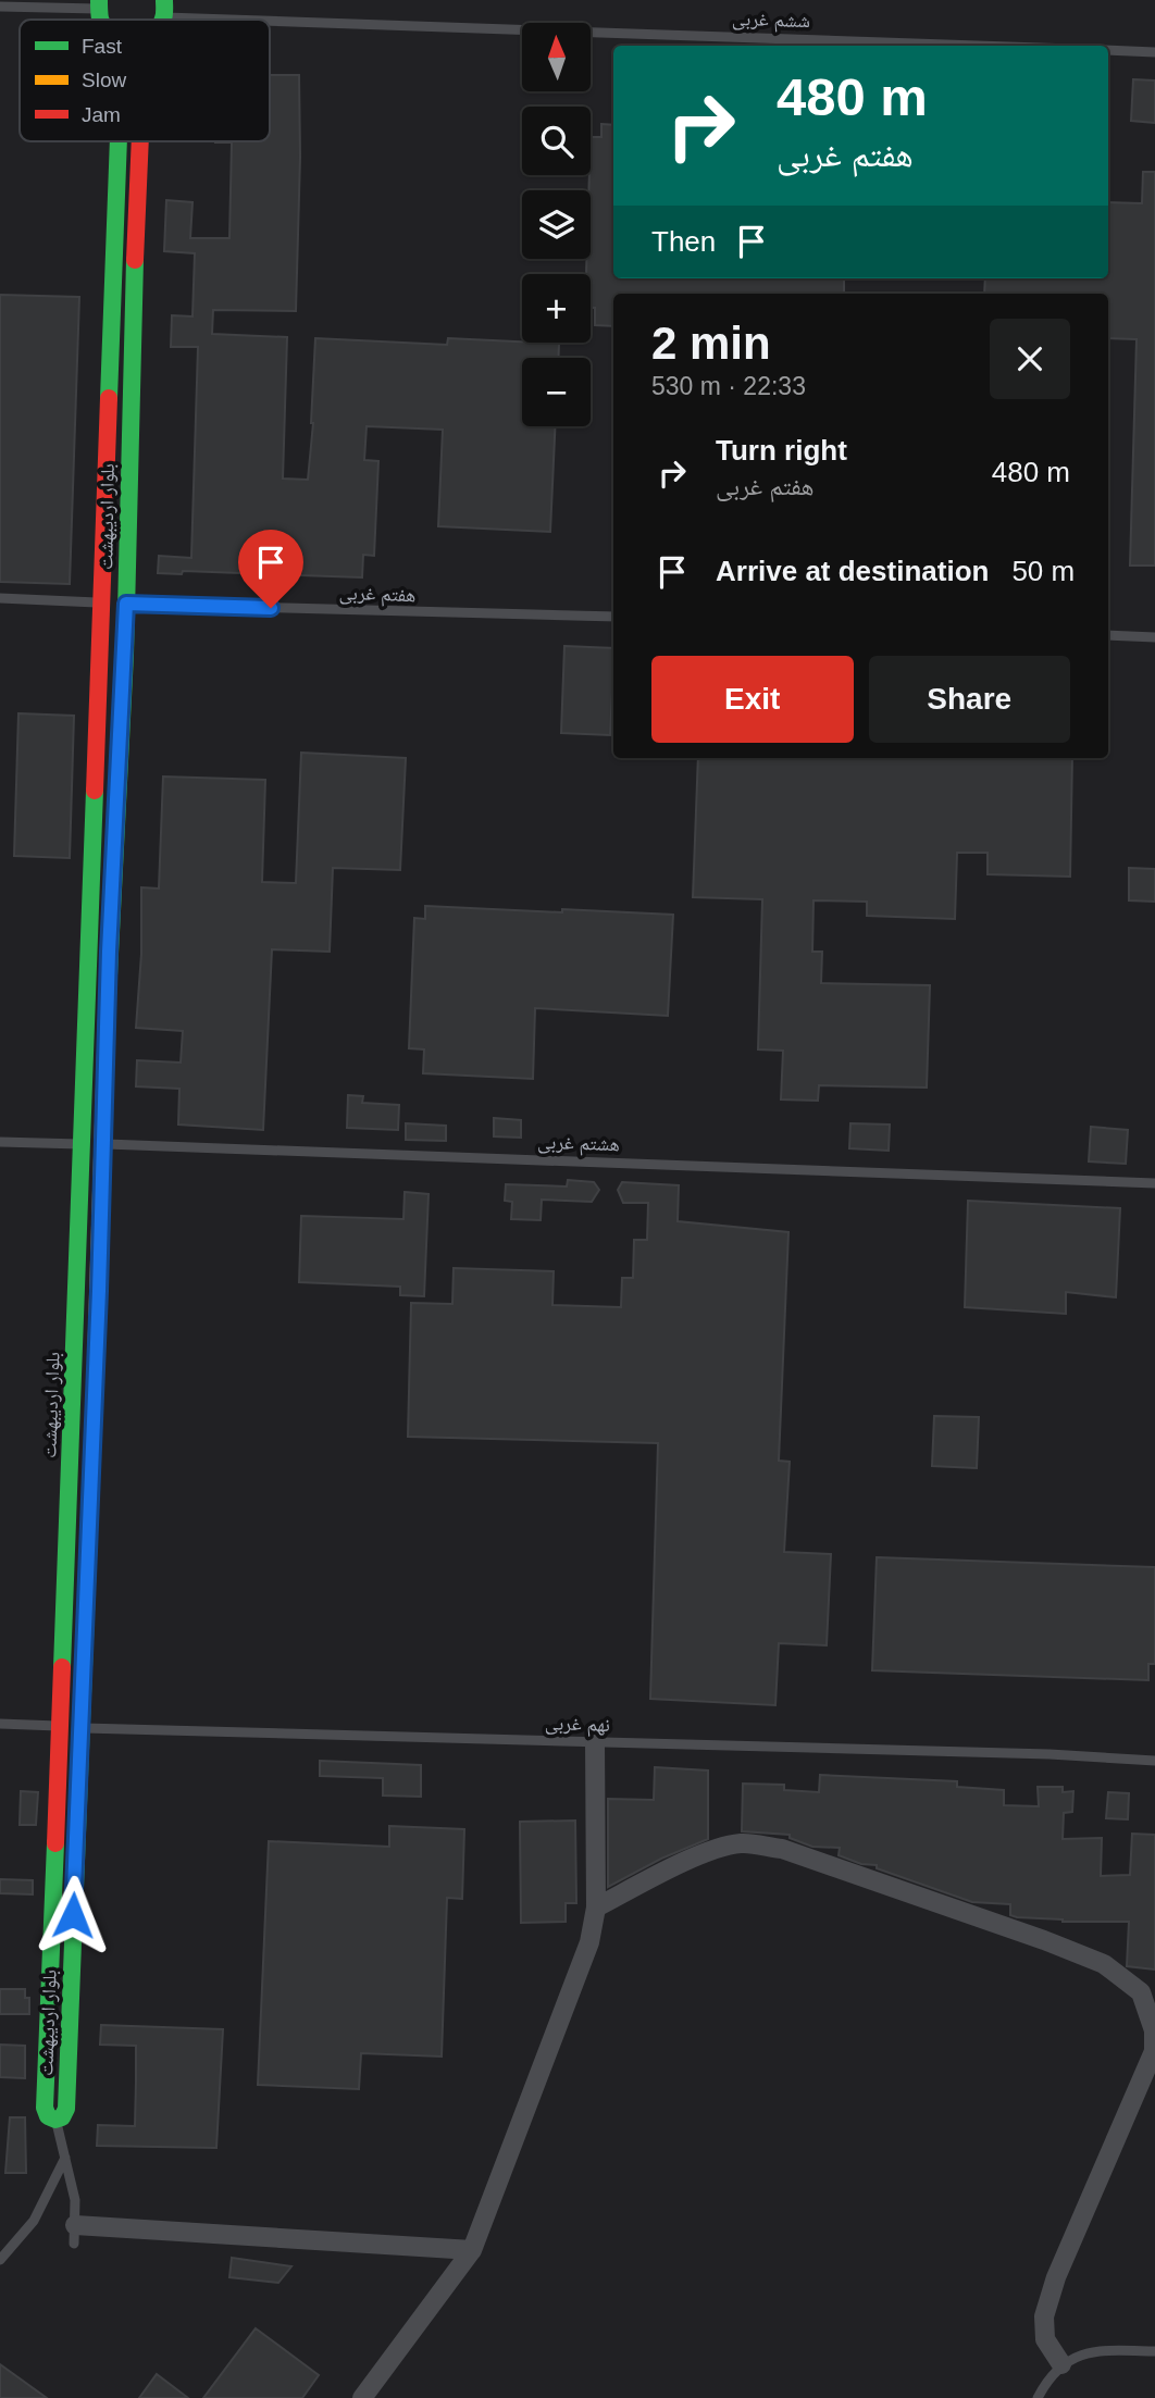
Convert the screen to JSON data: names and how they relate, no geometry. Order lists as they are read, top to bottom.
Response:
{
  "streets": {
    "street": ["بلوار اردیبهشت"],
    "lane": [
      "ششم غربی",
      "هفتم غربی",
      "هشتم غربی",
      "نهم غربی"
    ]
  },
  "crossings": [
    ["بلوار اردیبهشت", "هفتم غربی"],
    ["بلوار اردیبهشت", "هشتم غربی"],
    ["بلوار اردیبهشت", "نهم غربی"]
  ],
  "legend": ["Fast", "Slow", "Jam"],
  "north": "top",
  "page": {
    "map_buttons": ["+", "−"],
    "turn": ["480 m", "هفتم غربی"],
    "then": "Then",
    "heading": ["2 min", "530 m · 22:33"],
    "list": [
      {
        "name": "Turn right",
        "note": "هفتم غربی",
        "value": "480 m"
      },
      {
        "name": "Arrive at destination",
        "value": "50 m"
      }
    ],
    "buttons": ["Exit", "Share"]
  }
}
